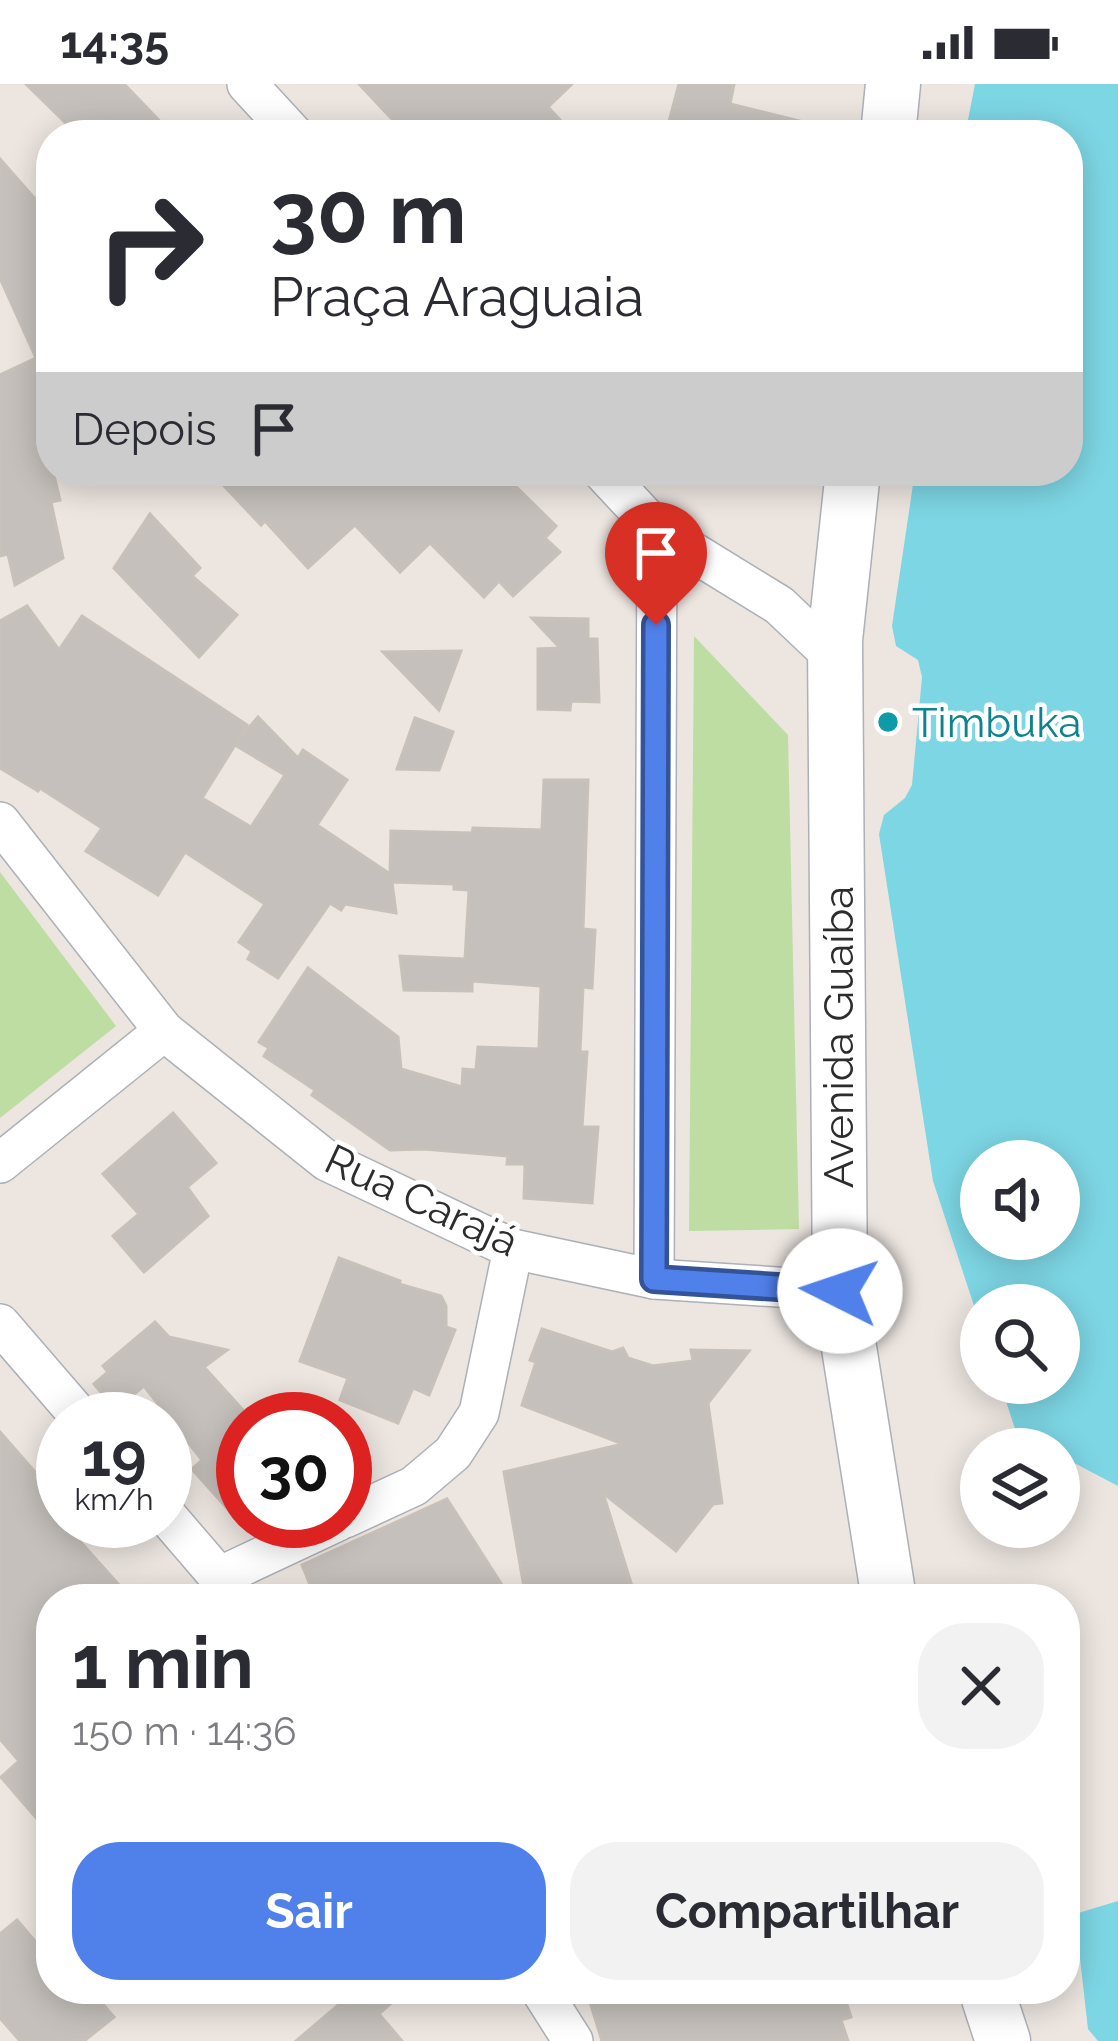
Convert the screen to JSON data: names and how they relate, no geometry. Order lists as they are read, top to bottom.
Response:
{
  "streets": {
    "main road": ["Avenida Guaíba"],
    "street": ["Rua Carajá"]
  },
  "crossings": [
    ["Avenida Guaíba", "Rua Carajá"]
  ],
  "places": ["Timbuka"],
  "page": {
    "status": "14:35",
    "turn": ["30 m", "Praça Araguaia"],
    "then": "Depois",
    "speed": "19 km/h",
    "limit": "30",
    "heading": ["1 min", "150 m · 14:36"],
    "buttons": ["Sair", "Compartilhar"]
  }
}
